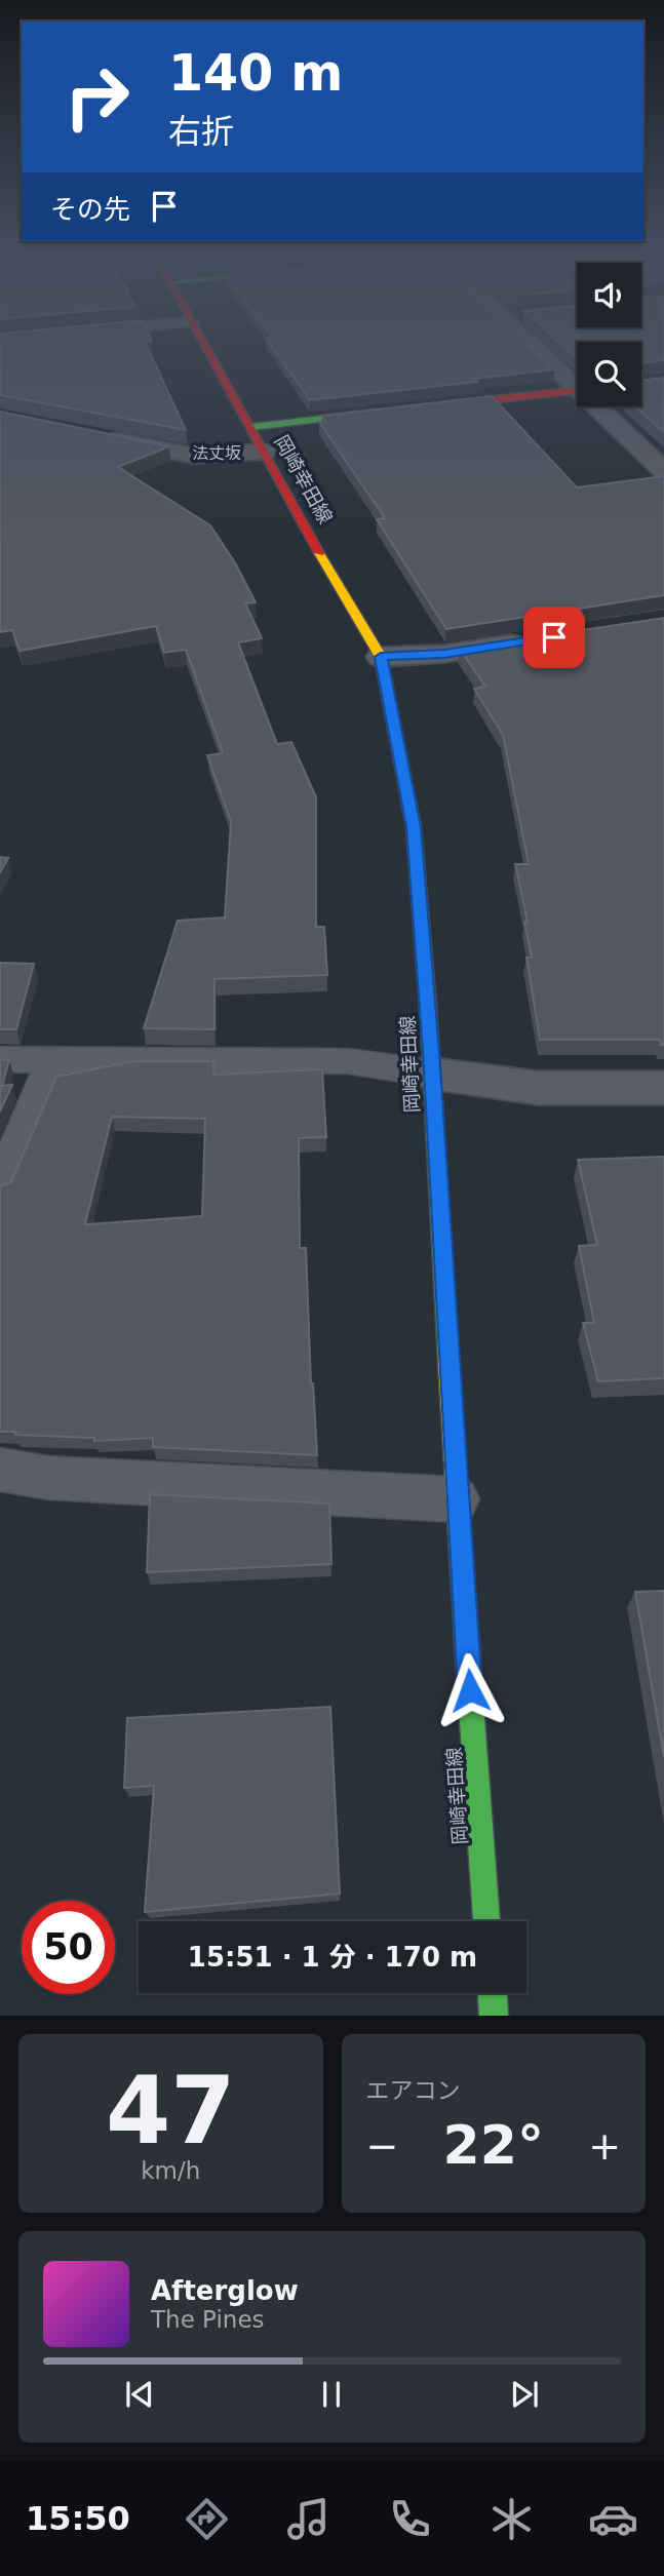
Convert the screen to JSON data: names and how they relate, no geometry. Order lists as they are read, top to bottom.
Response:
{
  "streets": {
    "main road": ["岡崎幸田線"],
    "street": ["法丈坂"]
  },
  "crossings": [
    ["法丈坂", "岡崎幸田線"]
  ],
  "page": {
    "turn": ["140 m", "右折"],
    "then": "その先",
    "limit": "50",
    "trip": "15:51 · 1 分 · 170 m",
    "tile": [
      ["47", "km/h"],
      "エアコン"
    ],
    "heat": ["−", "22°", "+"],
    "song": ["Afterglow", "The Pines"],
    "tabs": "15:50"
  }
}
